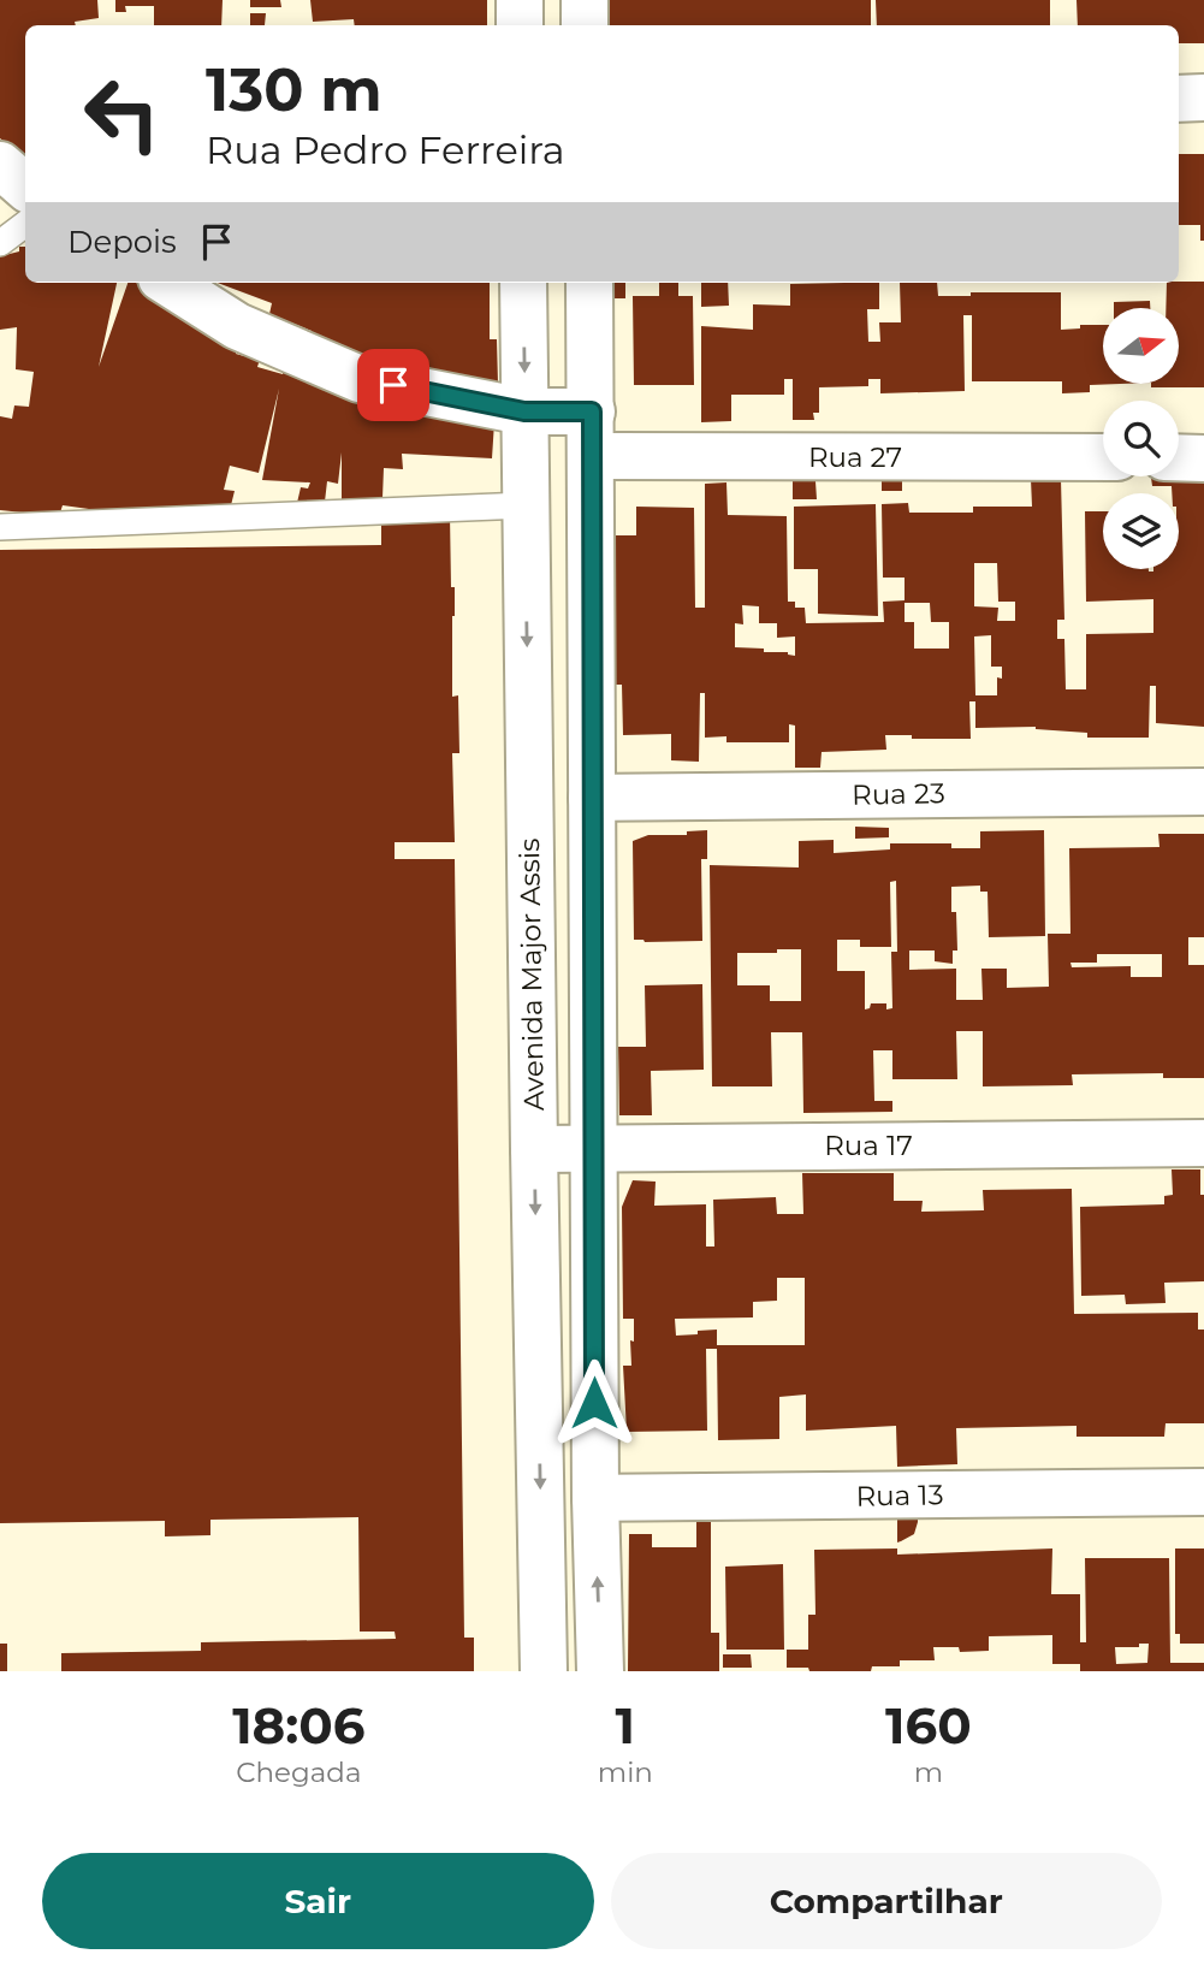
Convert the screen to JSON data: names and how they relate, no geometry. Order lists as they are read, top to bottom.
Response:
{
  "streets": {
    "street": [
      "Rua 27",
      "Rua 23",
      "Avenida Major Assis",
      "Rua 17",
      "Rua 13"
    ]
  },
  "crossings": [
    ["Rua 27", "Avenida Major Assis"],
    ["Avenida Major Assis", "Rua 17"]
  ],
  "north": "right",
  "page": {
    "turn": ["130 m", "Rua Pedro Ferreira"],
    "then": "Depois",
    "eta": [
      "18:06",
      "Chegada",
      "1",
      "min",
      "160",
      "m"
    ],
    "buttons": ["Sair", "Compartilhar"]
  }
}
